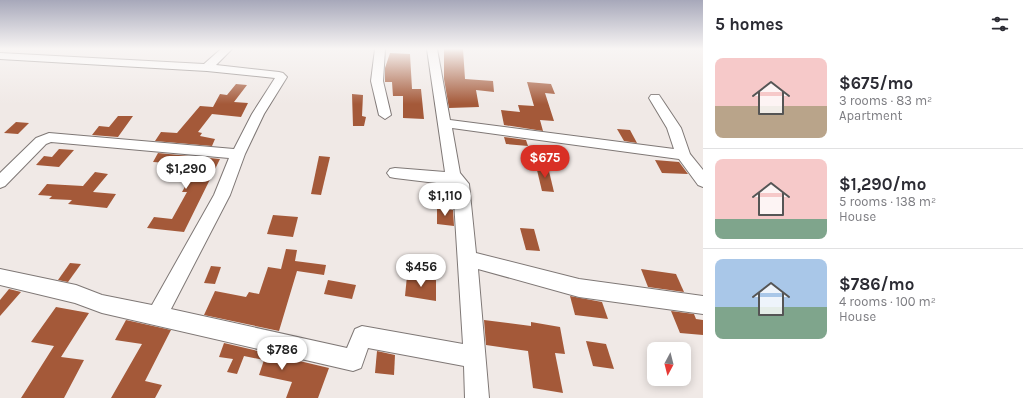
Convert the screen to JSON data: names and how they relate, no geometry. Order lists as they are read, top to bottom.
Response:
{
  "north": "bottom",
  "page": {
    "heading": "5 homes",
    "list": [
      {
        "name": "$675/mo",
        "note": "3 rooms · 83 m² · Apartment"
      },
      {
        "name": "$1,290/mo",
        "note": "5 rooms · 138 m² · House"
      },
      {
        "name": "$786/mo",
        "note": "4 rooms · 100 m² · House"
      }
    ],
    "price": [
      "$675",
      "$1,290",
      "$1,110",
      "$456",
      "$786"
    ]
  }
}
